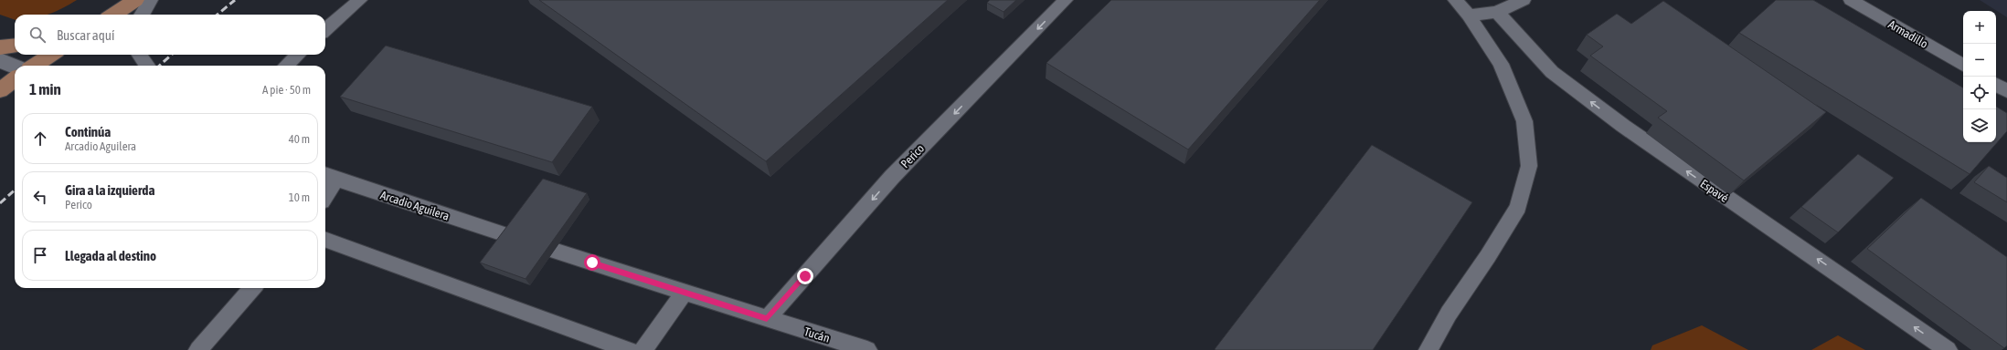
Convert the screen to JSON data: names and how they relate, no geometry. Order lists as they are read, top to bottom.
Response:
{
  "streets": {
    "lane": [
      "Armadillo",
      "Perico",
      "Espavé",
      "Arcadio Aguilera",
      "Tucán"
    ]
  },
  "crossings": [
    ["Perico", "Tucán"]
  ],
  "one_way": ["Perico", "Espavé"],
  "page": {
    "map_buttons": ["+", "−"],
    "search": "Buscar aquí",
    "heading": ["1 min", "A pie · 50 m"],
    "list": [
      ["Continúa", "Arcadio Aguilera", "40 m"],
      ["Gira a la izquierda", "Perico", "10 m"],
      "Llegada al destino"
    ]
  }
}
